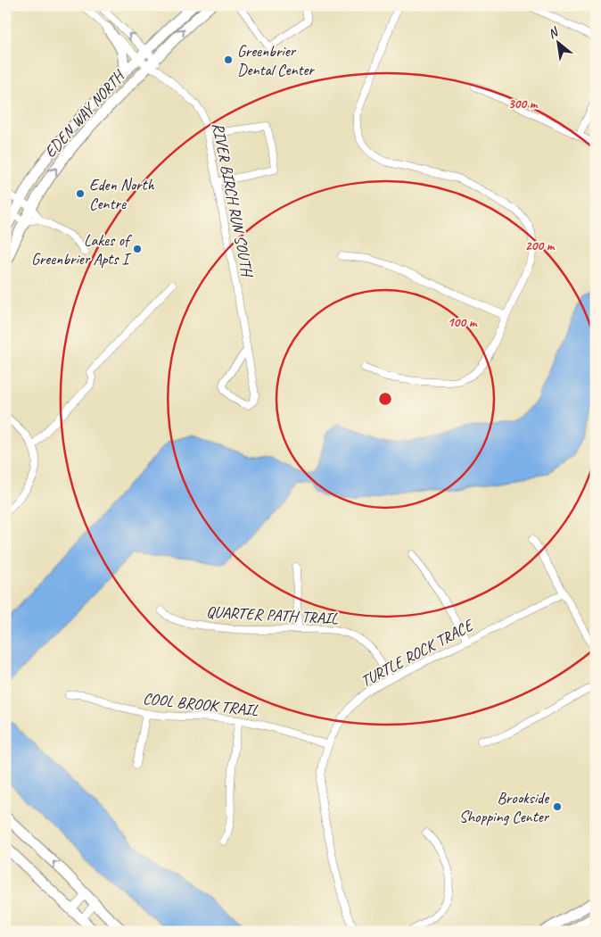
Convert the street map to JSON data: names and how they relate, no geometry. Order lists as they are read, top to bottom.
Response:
{
  "streets": {
    "street": [
      "EDEN WAY NORTH",
      "RIVER BIRCH RUN SOUTH",
      "QUARTER PATH TRAIL",
      "TURTLE ROCK TRACE",
      "COOL BROOK TRAIL"
    ]
  },
  "crossings": [
    ["EDEN WAY NORTH", "RIVER BIRCH RUN SOUTH"],
    ["QUARTER PATH TRAIL", "TURTLE ROCK TRACE"],
    ["TURTLE ROCK TRACE", "COOL BROOK TRAIL"]
  ],
  "places": [
    "Greenbrier Dental Center",
    "Eden North Centre",
    "Lakes of Greenbrier Apts I",
    "Brookside Shopping Center"
  ],
  "north": "top left",
  "rings": ["300 m", "200 m", "100 m"]
}
